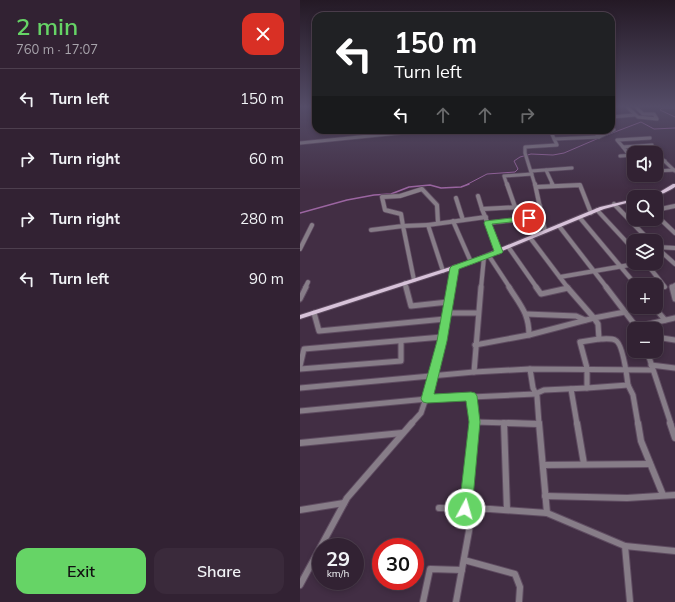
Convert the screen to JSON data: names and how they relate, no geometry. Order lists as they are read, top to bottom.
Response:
{
  "page": {
    "heading": ["2 min", "760 m · 17:07"],
    "turn": ["150 m", "Turn left"],
    "list": [
      {
        "name": "Turn left",
        "value": "150 m"
      },
      {
        "name": "Turn right",
        "value": "60 m"
      },
      {
        "name": "Turn right",
        "value": "280 m"
      },
      {
        "name": "Turn left",
        "value": "90 m"
      }
    ],
    "map_buttons": ["+", "−"],
    "speed": "29 km/h",
    "limit": "30",
    "buttons": ["Exit", "Share"]
  }
}
